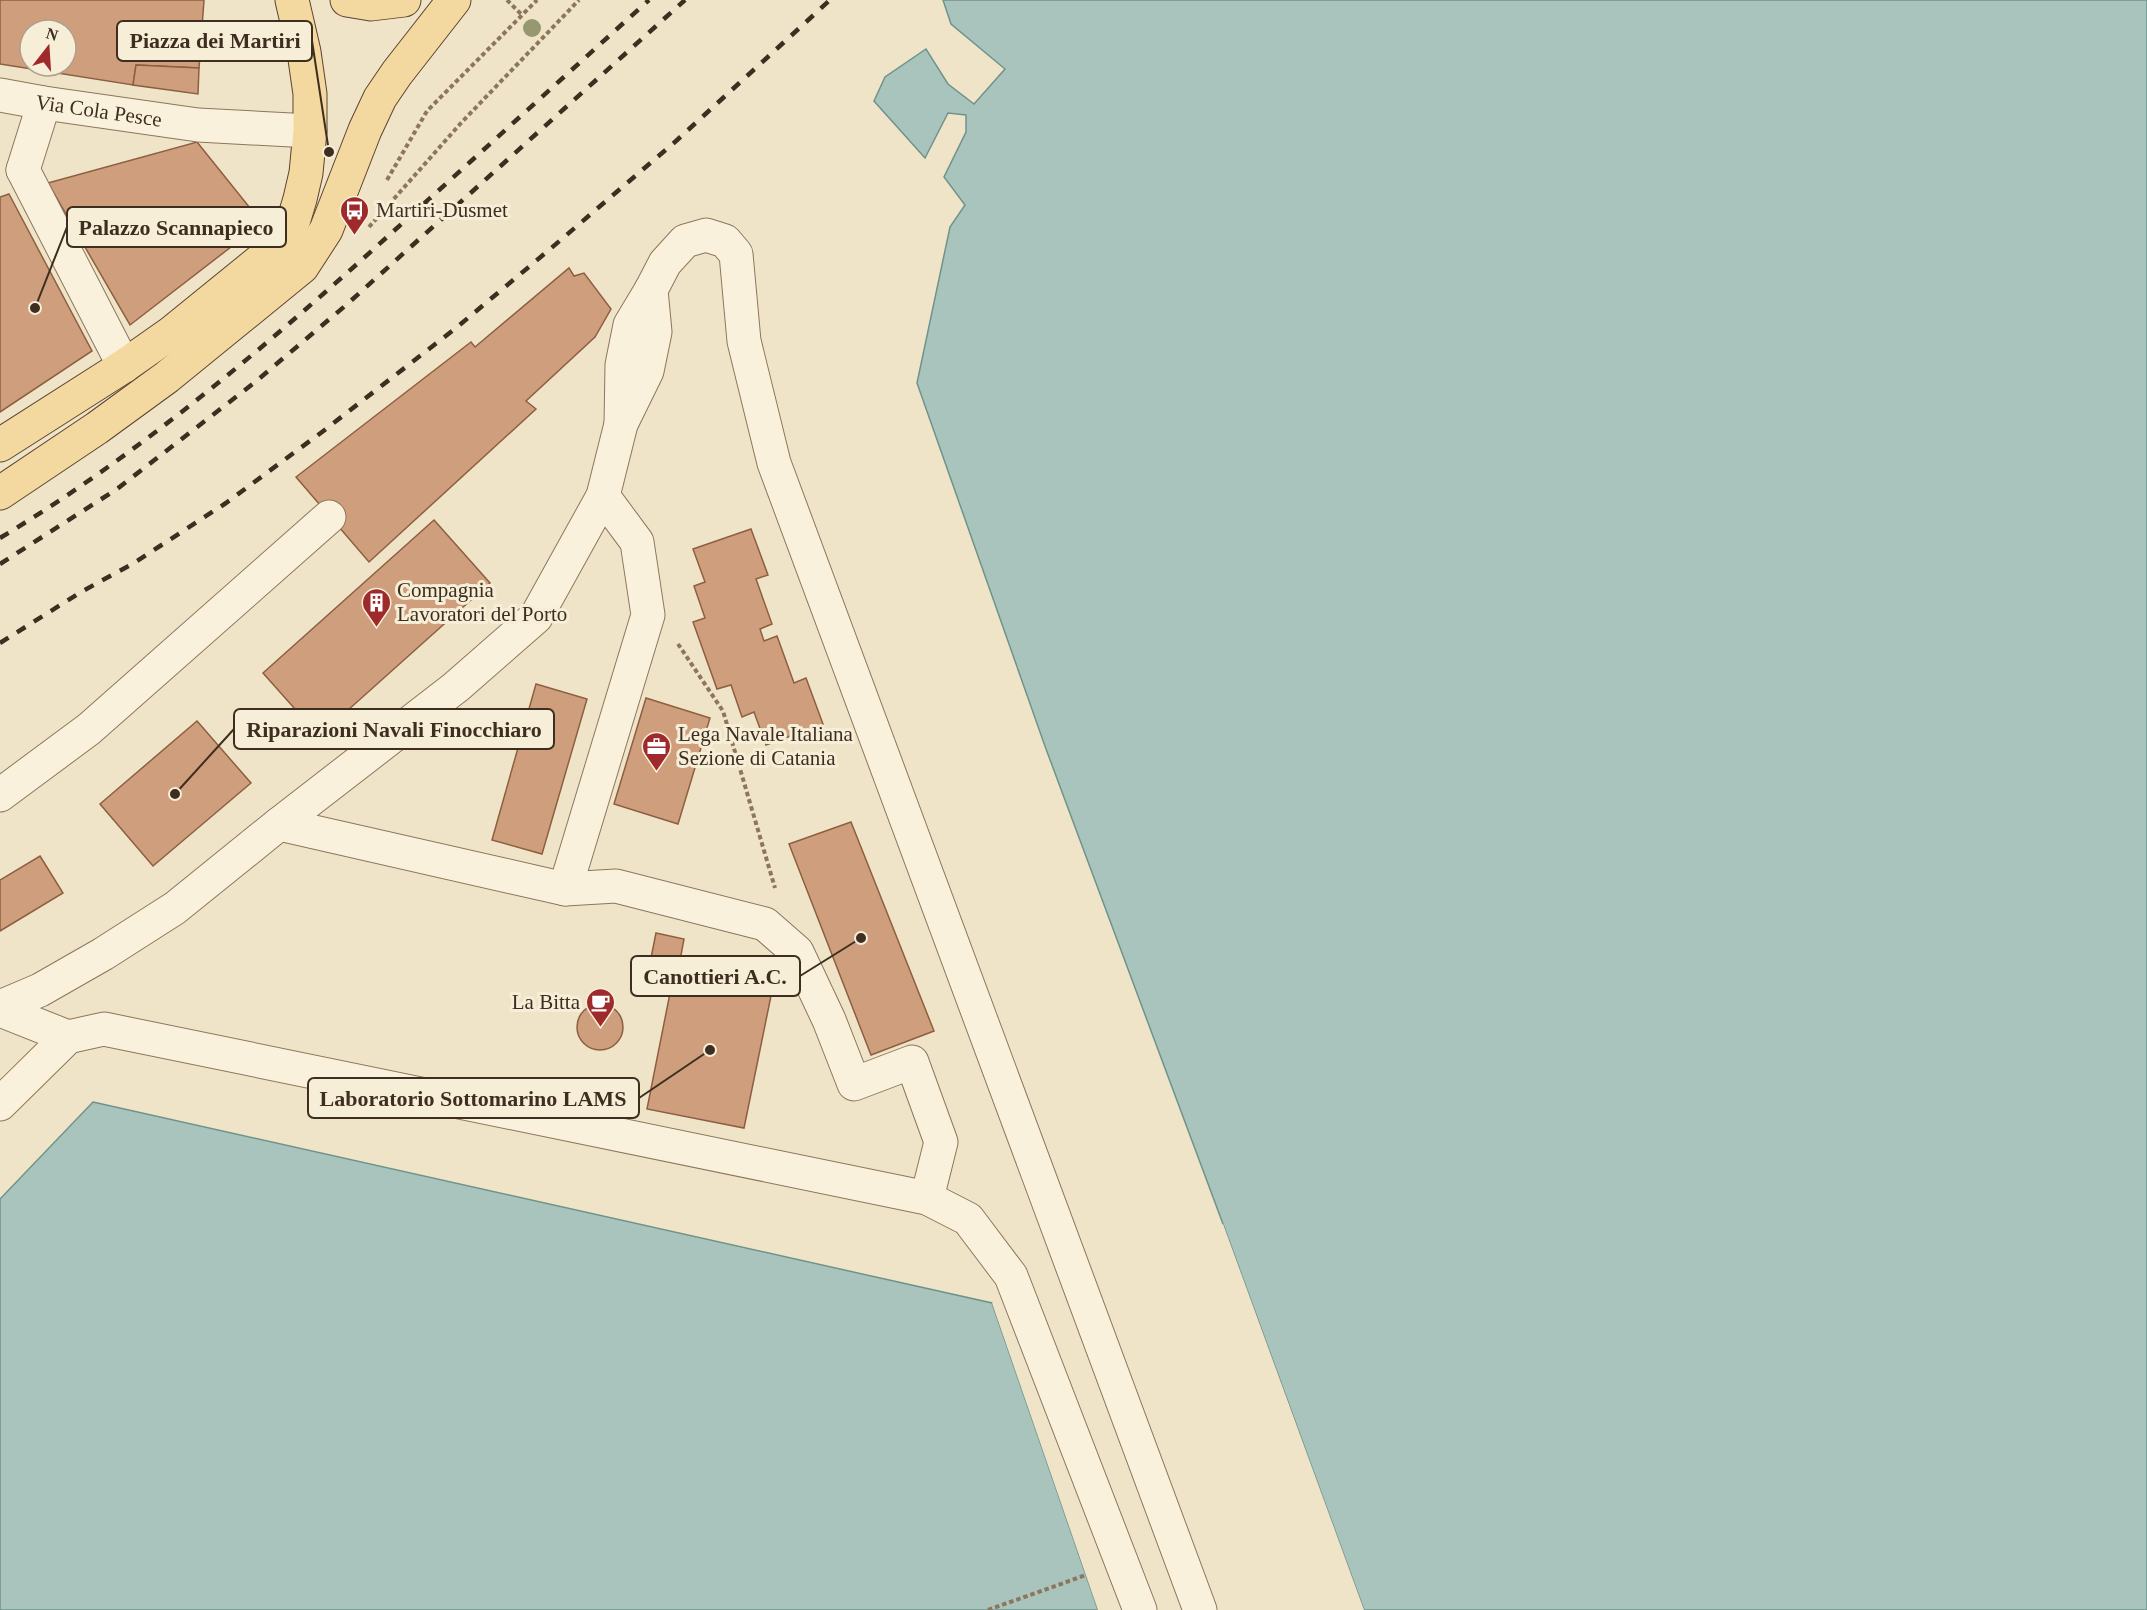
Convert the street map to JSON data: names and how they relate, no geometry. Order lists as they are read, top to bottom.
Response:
{
  "streets": {
    "street": ["Via Cola Pesce"]
  },
  "places": {
    "other": [
      "Piazza dei Martiri",
      "Palazzo Scannapieco",
      "Riparazioni Navali Finocchiaro",
      "Canottieri A.C.",
      "Laboratorio Sottomarino LAMS"
    ],
    "bus stop": ["Martiri-Dusmet"],
    "building": ["Compagnia Lavoratori del Porto"],
    "office": ["Lega Navale Italiana Sezione di Catania"],
    "cafe": ["La Bitta"]
  },
  "north": "top"
}
